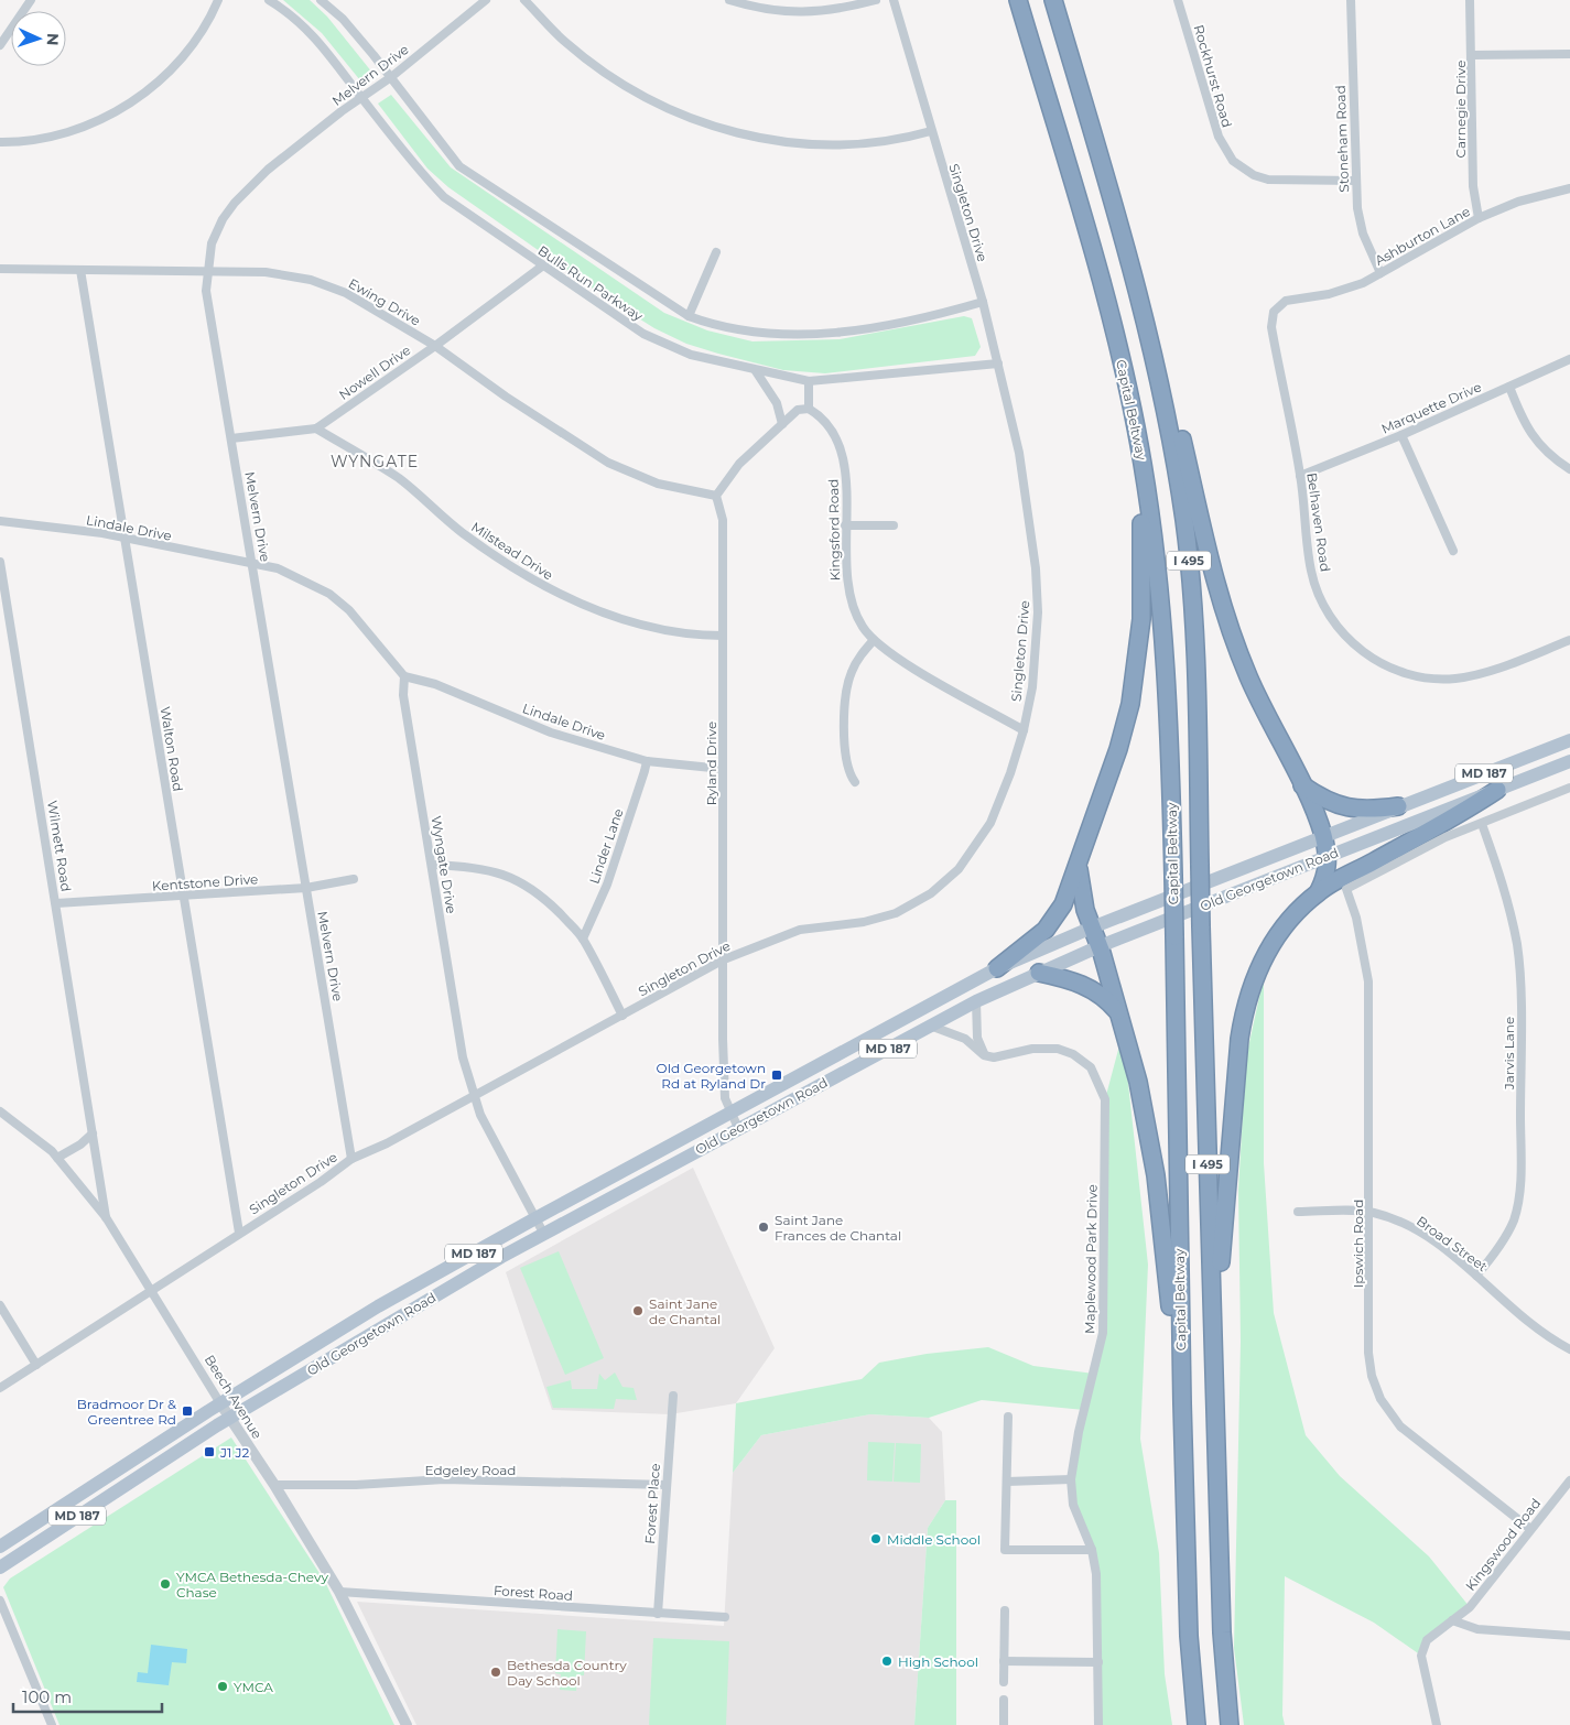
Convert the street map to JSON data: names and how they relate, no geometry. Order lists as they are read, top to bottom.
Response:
{
  "streets": {
    "highway": ["Capital Beltway", "I 495"],
    "main road": ["MD 187", "Old Georgetown Road"],
    "street": [
      "Melvern Drive",
      "Rockhurst Road",
      "Carnegie Drive",
      "Stoneham Road",
      "Singleton Drive",
      "Ashburton Lane",
      "Bulls Run Parkway",
      "Ewing Drive",
      "Nowell Drive",
      "Marquette Drive",
      "Belhaven Road",
      "Lindale Drive",
      "Kingsford Road",
      "Milstead Drive",
      "Walton Road",
      "Ryland Drive",
      "Wilmett Road",
      "Linder Lane",
      "Wyngate Drive",
      "Kentstone Drive",
      "Jarvis Lane",
      "Ipswich Road",
      "Broad Street",
      "Maplewood Park Drive",
      "Beech Avenue",
      "Edgeley Road",
      "Forest Place",
      "Kingswood Road",
      "Forest Road"
    ]
  },
  "crossings": [
    ["Melvern Drive", "Singleton Drive"],
    ["Melvern Drive", "Bulls Run Parkway"],
    ["Melvern Drive", "Ewing Drive"],
    ["Melvern Drive", "Nowell Drive"],
    ["Melvern Drive", "Lindale Drive"],
    ["Melvern Drive", "Kentstone Drive"],
    ["Rockhurst Road", "Stoneham Road"],
    ["Carnegie Drive", "Ashburton Lane"],
    ["Stoneham Road", "Ashburton Lane"],
    ["Singleton Drive", "Bulls Run Parkway"],
    ["Singleton Drive", "Kingsford Road"],
    ["Singleton Drive", "Walton Road"],
    ["Singleton Drive", "Ryland Drive"],
    ["Singleton Drive", "Wyngate Drive"],
    ["Singleton Drive", "Beech Avenue"],
    ["Ashburton Lane", "Belhaven Road"],
    ["Bulls Run Parkway", "Nowell Drive"],
    ["Ewing Drive", "Nowell Drive"],
    ["Ewing Drive", "Walton Road"],
    ["Ewing Drive", "Ryland Drive"],
    ["Nowell Drive", "Milstead Drive"],
    ["Marquette Drive", "Belhaven Road"],
    ["Lindale Drive", "Walton Road"],
    ["Lindale Drive", "Ryland Drive"],
    ["Lindale Drive", "Linder Lane"],
    ["Lindale Drive", "Wyngate Drive"],
    ["Milstead Drive", "Ryland Drive"],
    ["Walton Road", "Kentstone Drive"],
    ["Ryland Drive", "Old Georgetown Road"],
    ["Wilmett Road", "Kentstone Drive"],
    ["Wilmett Road", "Beech Avenue"],
    ["Wyngate Drive", "Old Georgetown Road"],
    ["Old Georgetown Road", "Beech Avenue"],
    ["Jarvis Lane", "Ipswich Road"],
    ["Jarvis Lane", "Broad Street"],
    ["Ipswich Road", "Broad Street"],
    ["Ipswich Road", "Kingswood Road"],
    ["Beech Avenue", "Edgeley Road"],
    ["Beech Avenue", "Forest Road"],
    ["Edgeley Road", "Forest Place"],
    ["Forest Place", "Forest Road"]
  ],
  "districts": ["WYNGATE"],
  "places": {
    "transit": ["Old Georgetown Rd at Ryland Dr", "Bradmoor Dr & Greentree Rd", "J1 J2"],
    "other": [
      "Saint Jane Frances de Chantal",
      "Saint Jane de Chantal",
      "Middle School",
      "YMCA Bethesda-Chevy Chase",
      "High School",
      "Bethesda Country Day School",
      "YMCA"
    ]
  },
  "scale_bar": "100 m",
  "north": "right"
}
